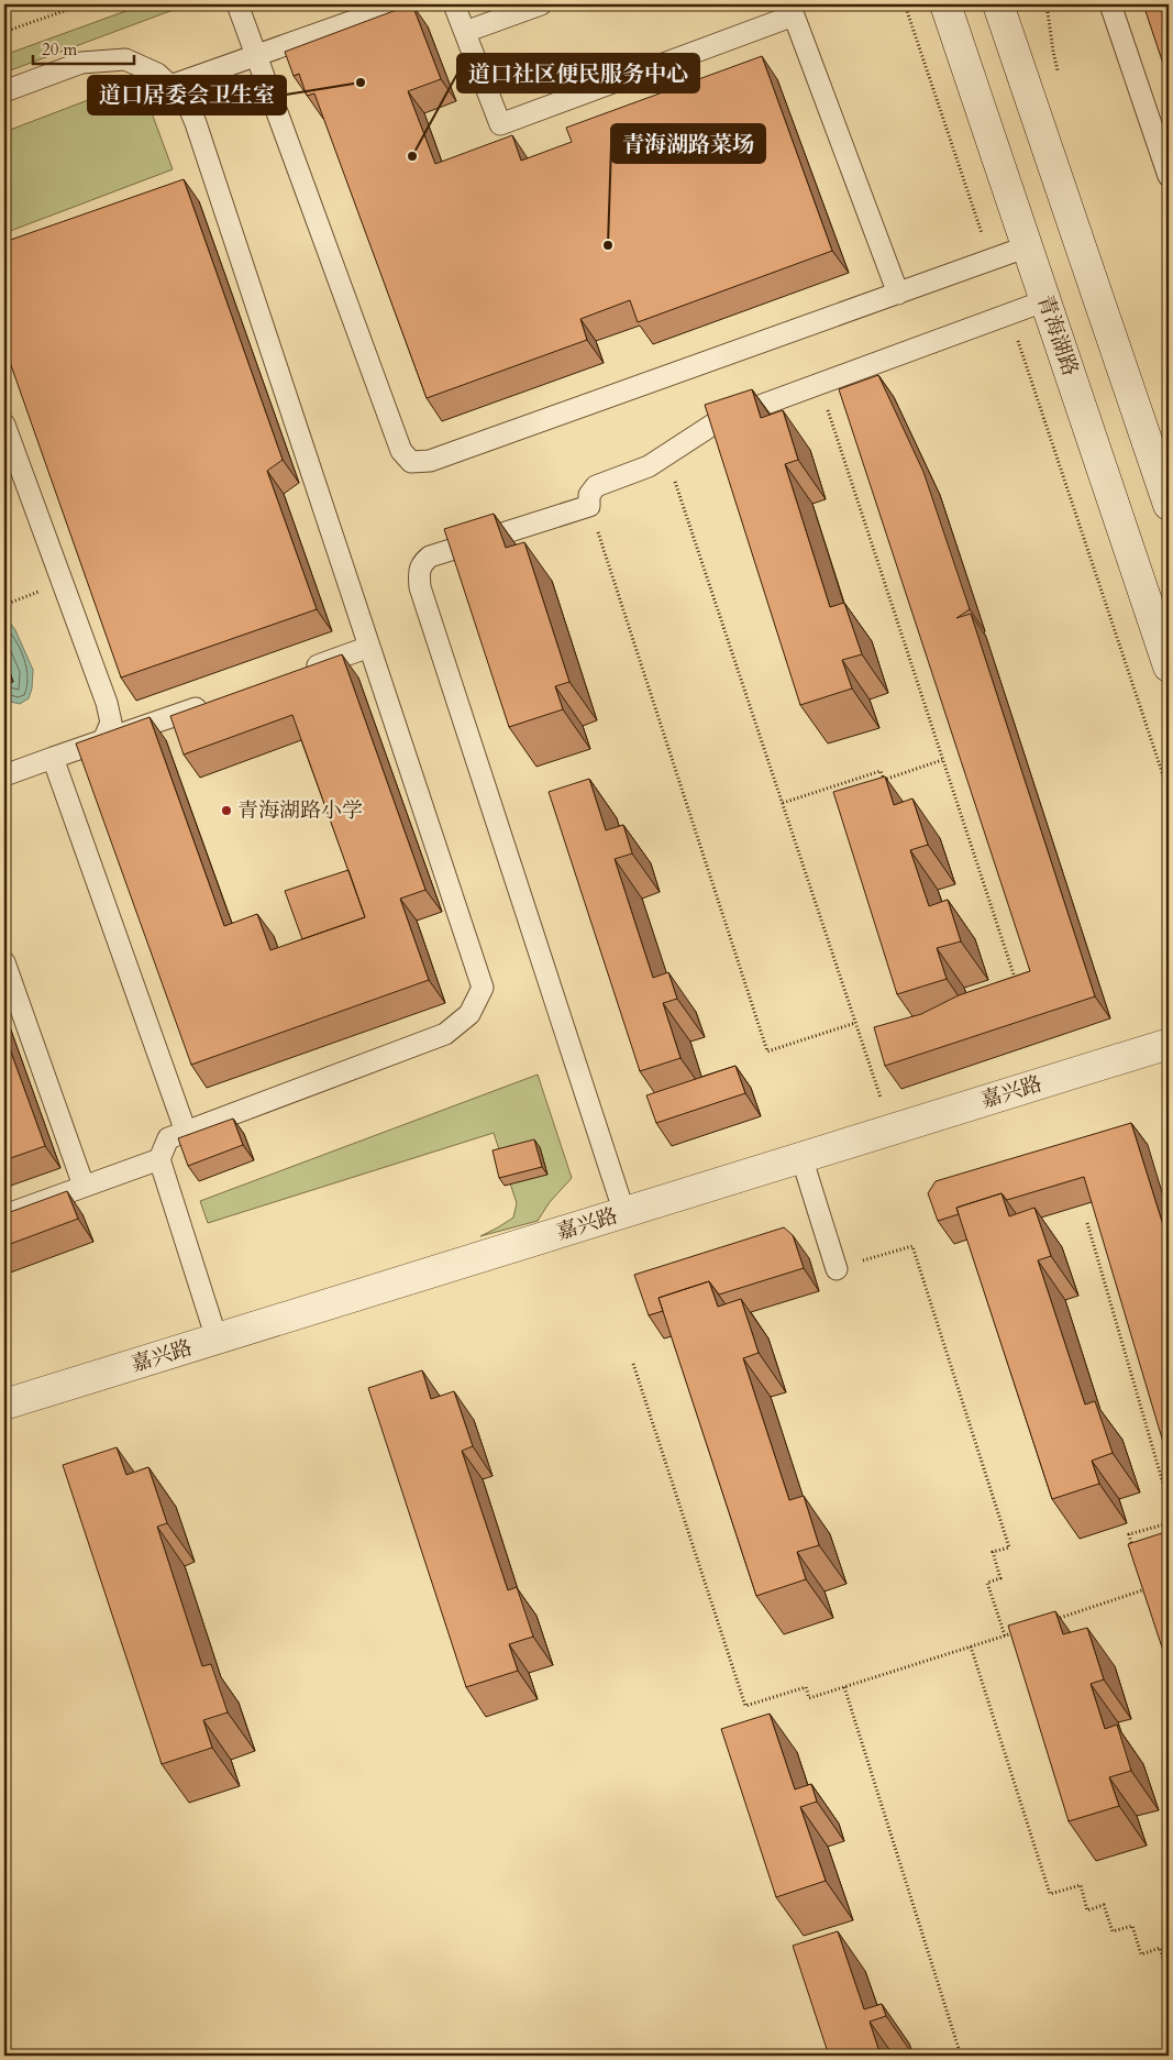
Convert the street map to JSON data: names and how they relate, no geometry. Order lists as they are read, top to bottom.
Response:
{
  "streets": {
    "main road": ["青海湖路", "嘉兴路"]
  },
  "places": [
    "道口居委会卫生室",
    "道口社区便民服务中心",
    "青海湖路菜场",
    "青海湖路小学"
  ],
  "scale_bar": "20 m"
}
